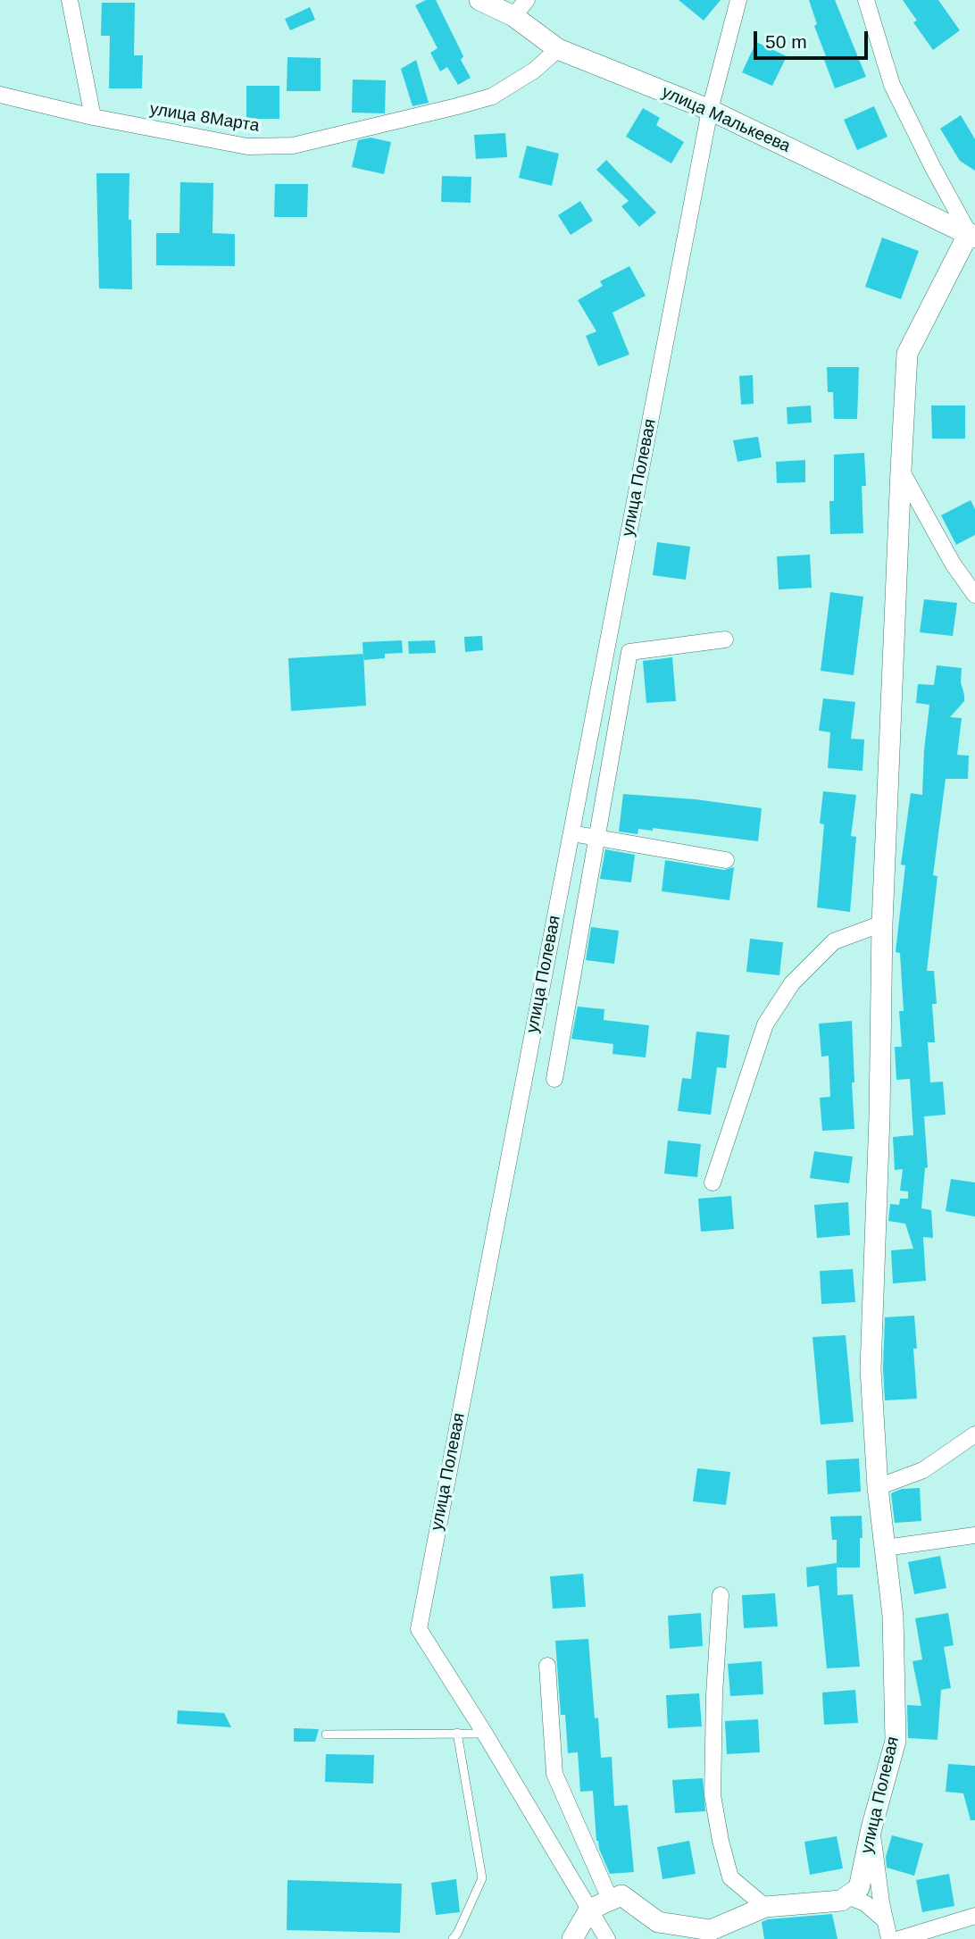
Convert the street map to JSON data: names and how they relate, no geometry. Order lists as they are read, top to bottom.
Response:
{
  "streets": {
    "street": ["улица 8Марта", "улица Малькеева", "улица Полевая"]
  },
  "crossings": [
    ["улица 8Марта", "улица Малькеева"],
    ["улица Малькеева", "улица Полевая"]
  ],
  "scale_bar": "50 m"
}
